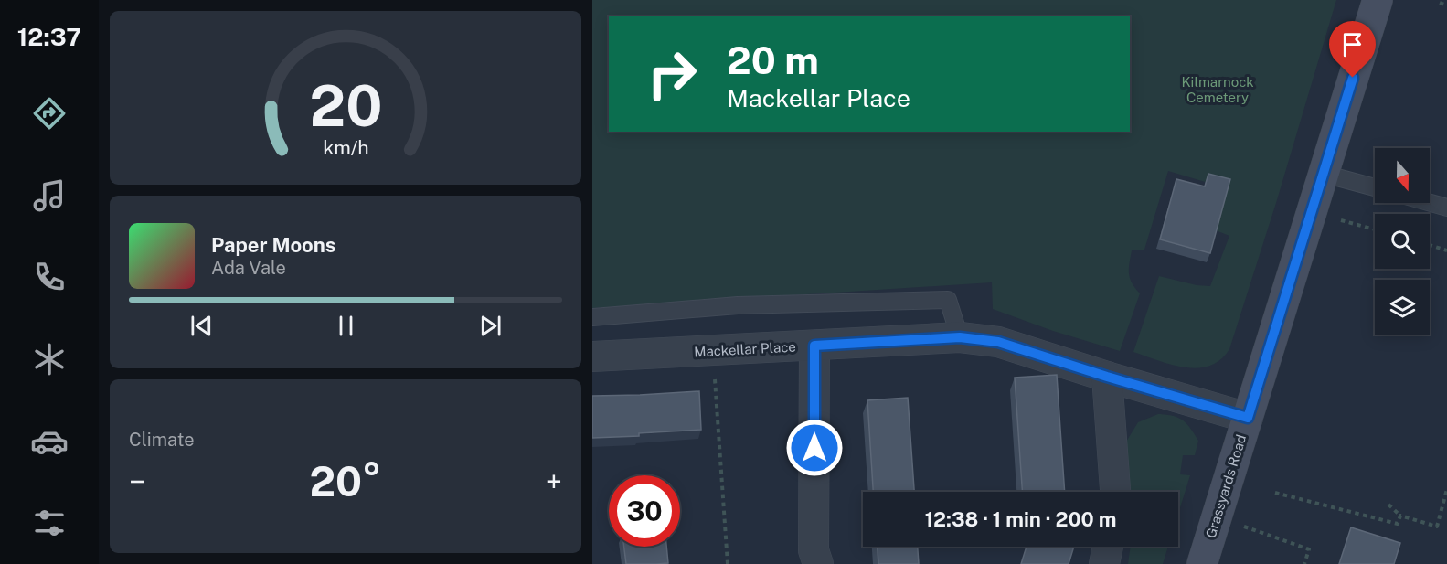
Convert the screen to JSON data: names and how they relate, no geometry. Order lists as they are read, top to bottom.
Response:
{
  "streets": {
    "main road": ["Grassyards Road"],
    "street": ["Mackellar Place"]
  },
  "crossings": [
    ["Mackellar Place", "Grassyards Road"]
  ],
  "parks": ["Kilmarnock Cemetery"],
  "north": "bottom",
  "page": {
    "tabs": "12:37",
    "turn": ["20 m", "Mackellar Place"],
    "song": ["Paper Moons", "Ada Vale"],
    "tile": "Climate",
    "heat": ["−", "20°", "+"],
    "limit": "30",
    "trip": "12:38 · 1 min · 200 m",
    "gauge": ["20", "km/h"]
  }
}
